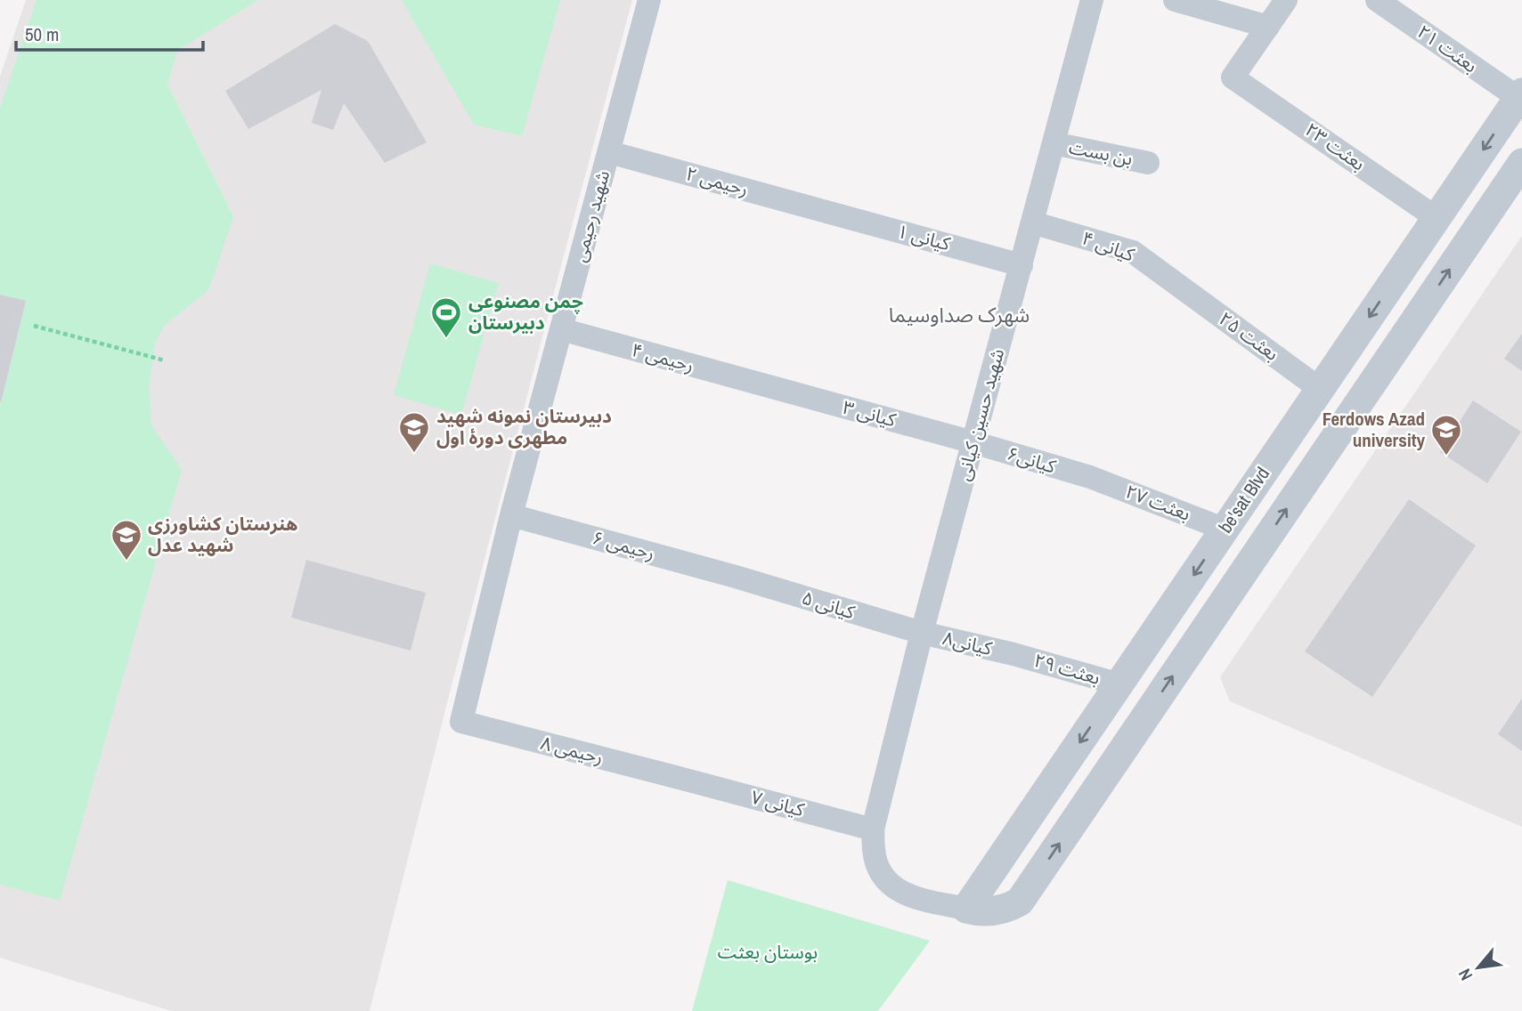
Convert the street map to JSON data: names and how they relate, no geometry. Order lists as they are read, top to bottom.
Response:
{
  "streets": {
    "street": [
      "بعثت ۲۱",
      "بعثت ۲۳",
      "بن بست",
      "رحیمی ۲",
      "شهید رحیمی",
      "کیانی ۱",
      "کيانی ۴",
      "بعثت ۲۵",
      "رحیمی ۴",
      "کیانی ۳",
      "شهید حسین کیانی",
      "کیانی۶",
      "be'sat Blvd",
      "بعثت ۲۷",
      "رحیمی ۶",
      "کیانی ۵",
      "کیانی۸",
      "بعثت ۲۹",
      "رحیمی ۸",
      "کیانی ۷"
    ]
  },
  "crossings": [
    ["بعثت ۲۱", "be'sat Blvd"],
    ["بعثت ۲۳", "be'sat Blvd"],
    ["بن بست", "شهید حسین کیانی"],
    ["رحیمی ۲", "شهید رحیمی"],
    ["رحیمی ۲", "کیانی ۱"],
    ["شهید رحیمی", "رحیمی ۴"],
    ["شهید رحیمی", "رحیمی ۶"],
    ["شهید رحیمی", "رحیمی ۸"],
    ["کیانی ۱", "شهید حسین کیانی"],
    ["کيانی ۴", "بعثت ۲۵"],
    ["کيانی ۴", "شهید حسین کیانی"],
    ["بعثت ۲۵", "be'sat Blvd"],
    ["رحیمی ۴", "کیانی ۳"],
    ["کیانی ۳", "شهید حسین کیانی"],
    ["کیانی ۳", "کیانی۶"],
    ["شهید حسین کیانی", "کیانی۶"],
    ["شهید حسین کیانی", "be'sat Blvd"],
    ["شهید حسین کیانی", "کیانی ۵"],
    ["شهید حسین کیانی", "کیانی۸"],
    ["شهید حسین کیانی", "کیانی ۷"],
    ["کیانی۶", "بعثت ۲۷"],
    ["be'sat Blvd", "بعثت ۲۷"],
    ["be'sat Blvd", "بعثت ۲۹"],
    ["رحیمی ۶", "کیانی ۵"],
    ["کیانی ۵", "کیانی۸"],
    ["کیانی۸", "بعثت ۲۹"],
    ["رحیمی ۸", "کیانی ۷"]
  ],
  "districts": ["شهرک صداوسیما"],
  "parks": ["بوستان بعثت"],
  "places": {
    "sports": ["چمن مصنوعی دبیرستان"],
    "school or university": ["دبیرستان نمونه شهید مطهری دورهٔ اول", "Ferdows Azad university", "هنرستان کشاورزی شهید عدل"]
  },
  "scale_bar": "50 m",
  "north": "bottom left"
}
